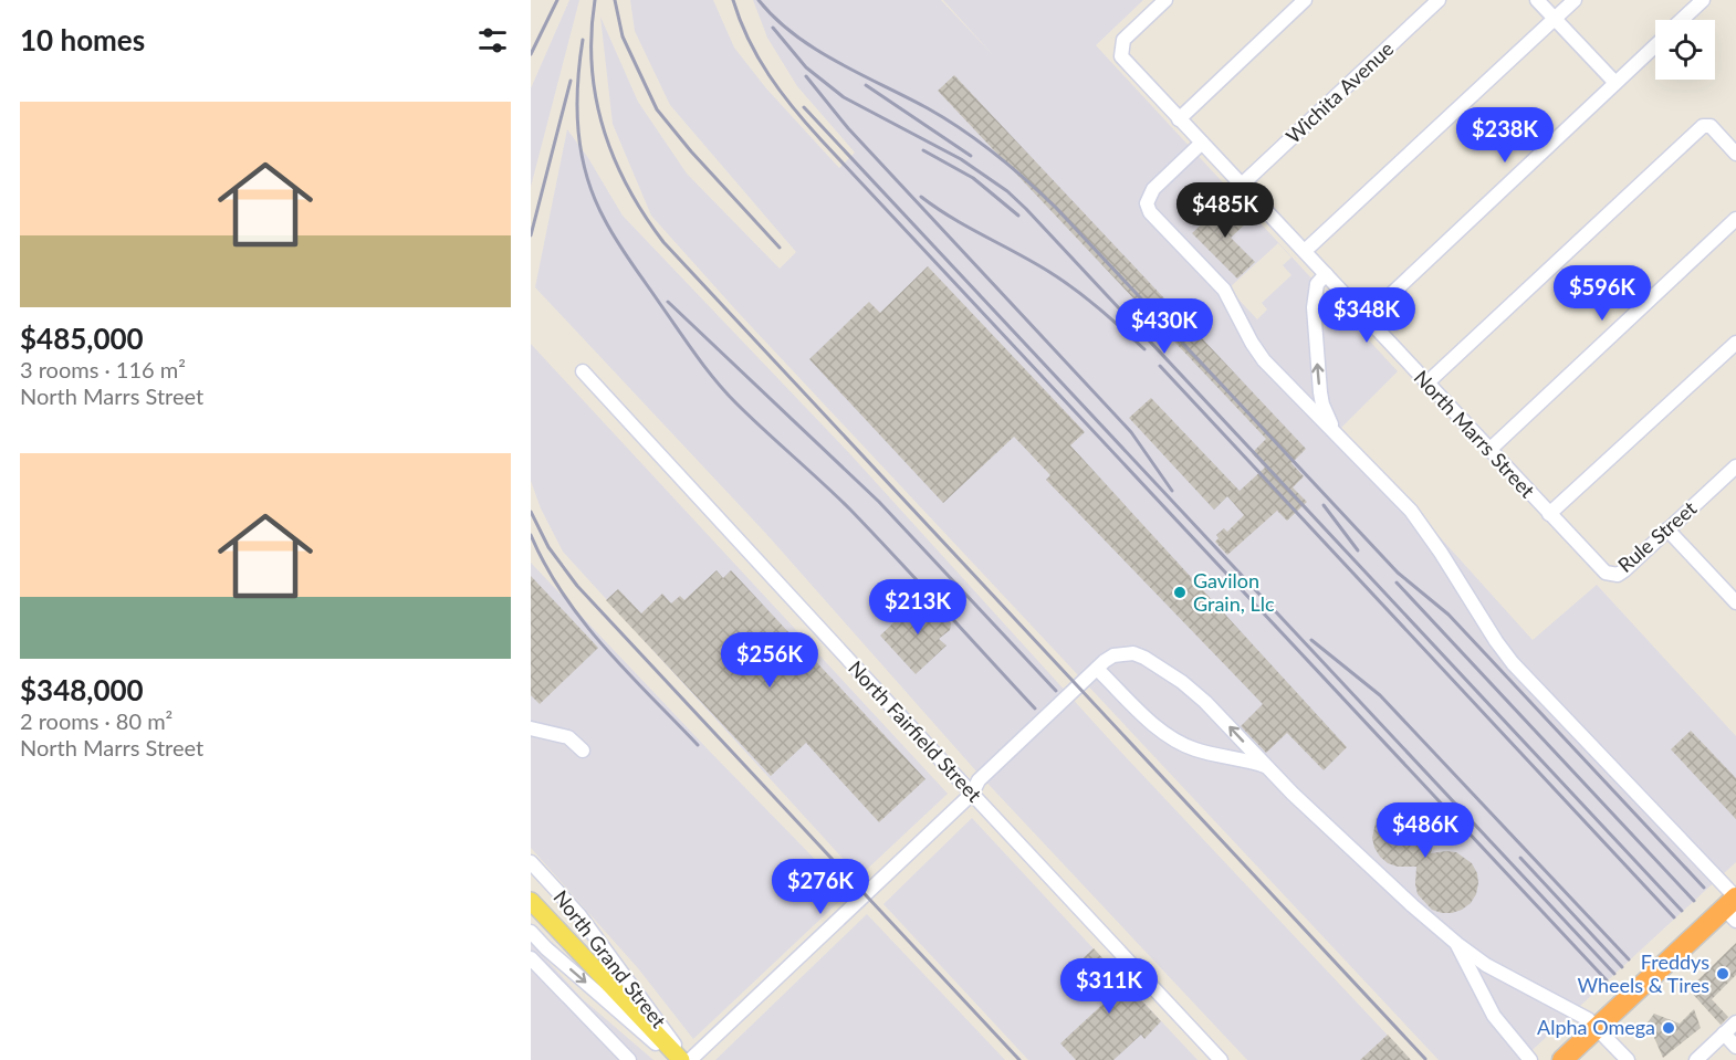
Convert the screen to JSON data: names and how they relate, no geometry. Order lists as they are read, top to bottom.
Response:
{
  "streets": {
    "main road": ["North Grand Street"],
    "street": [
      "Wichita Avenue",
      "North Marrs Street",
      "Rule Street",
      "North Fairfield Street"
    ]
  },
  "crossings": [
    ["Wichita Avenue", "North Marrs Street"],
    ["North Marrs Street", "Rule Street"]
  ],
  "places": ["Gavilon Grain, Llc", "Freddys Wheels & Tires", "Alpha Omega"],
  "page": {
    "heading": "10 homes",
    "list": [
      {
        "name": "$485,000",
        "note": "3 rooms · 116 m² · North Marrs Street"
      },
      {
        "name": "$348,000",
        "note": "2 rooms · 80 m² · North Marrs Street"
      }
    ],
    "price": [
      "$238K",
      "$485K",
      "$596K",
      "$348K",
      "$430K",
      "$213K",
      "$256K",
      "$486K",
      "$276K",
      "$311K"
    ]
  }
}
